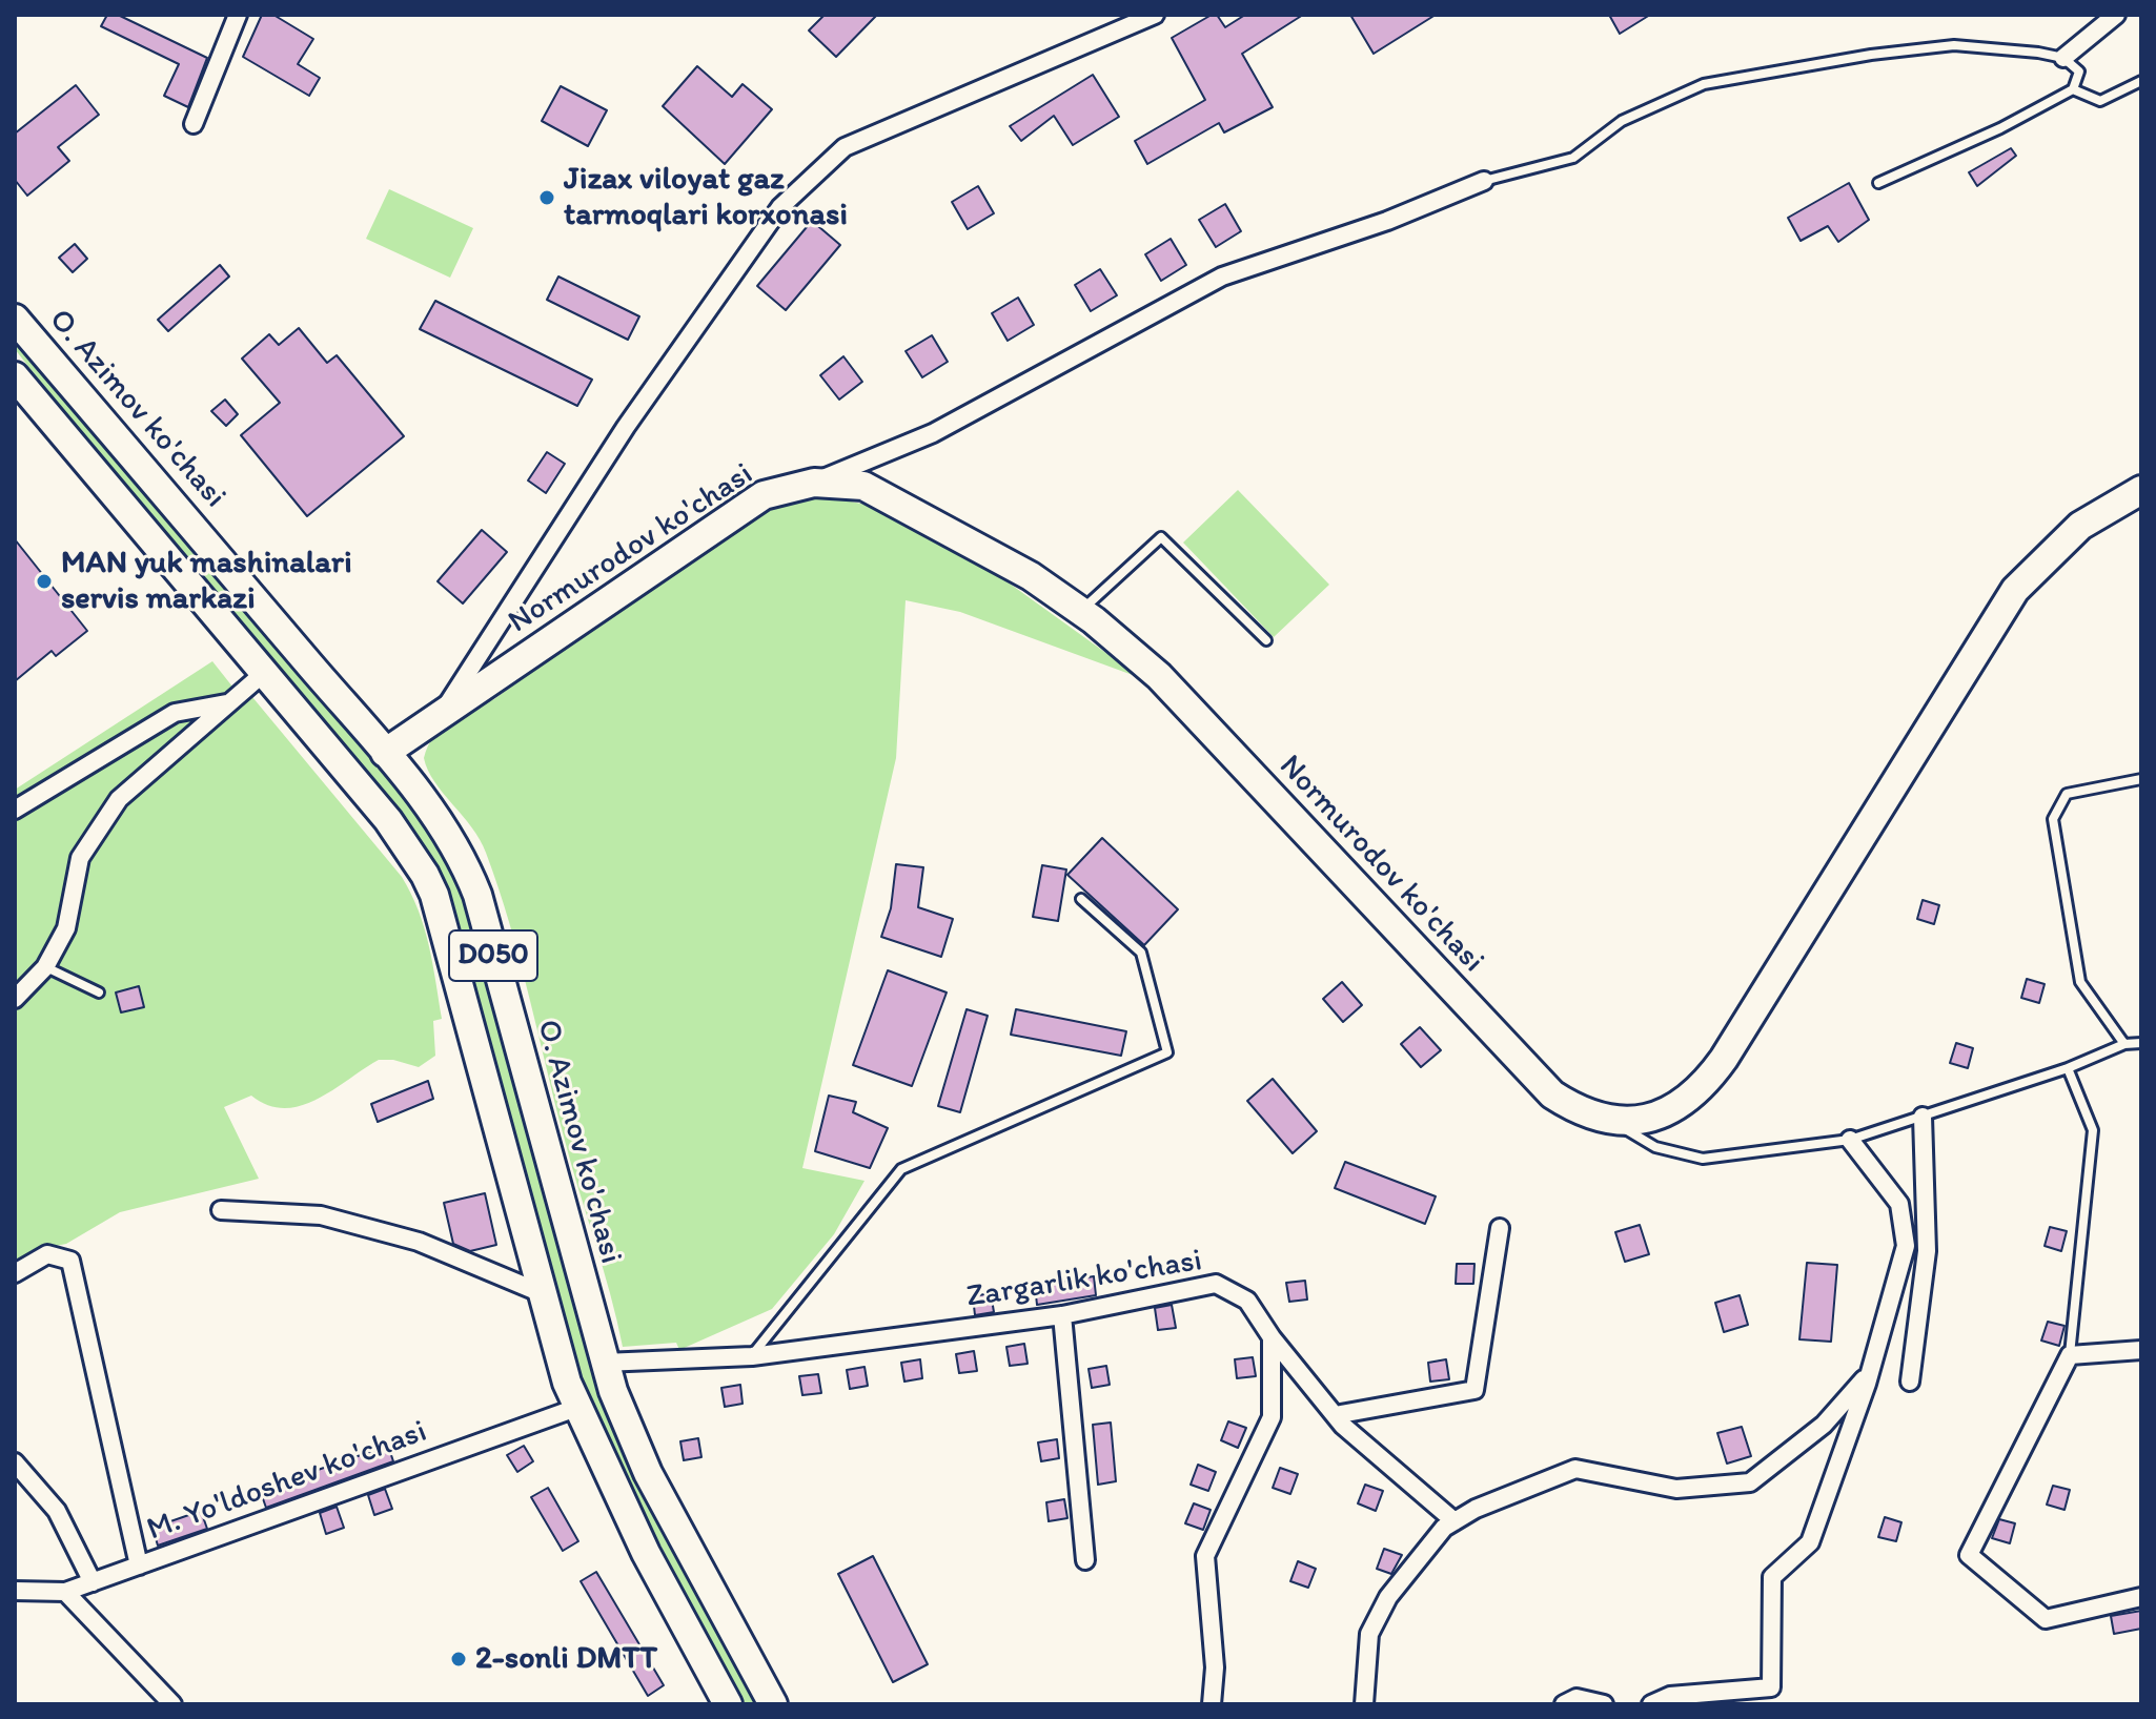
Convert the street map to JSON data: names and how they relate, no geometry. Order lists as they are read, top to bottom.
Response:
{
  "streets": {
    "main road": ["O. Azimov ko'chasi", "Normurodov ko'chasi", "D050"],
    "street": ["Zargarlik ko'chasi", "M. Yo'ldoshev ko'chasi"]
  },
  "crossings": [
    ["O. Azimov ko'chasi", "Normurodov ko'chasi"],
    ["O. Azimov ko'chasi", "Zargarlik ko'chasi"],
    ["D050", "M. Yo'ldoshev ko'chasi"]
  ],
  "places": ["Jizax viloyat gaz tarmoqlari korxonasi", "MAN yuk mashinalari servis markazi", "2-sonli DMTT"]
}
